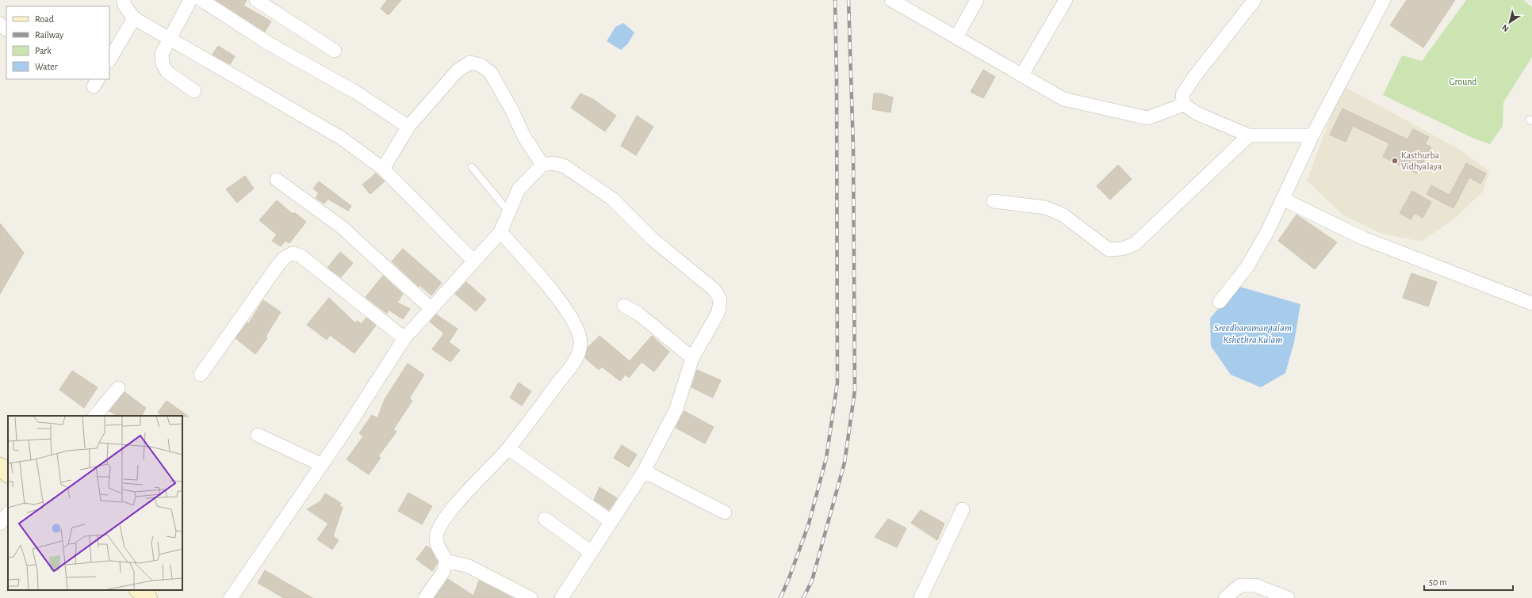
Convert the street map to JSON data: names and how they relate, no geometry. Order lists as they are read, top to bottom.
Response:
{
  "water": ["Sreedharamangalam Kshethra Kulam"],
  "parks": ["Ground"],
  "places": ["Kasthurba Vidhyalaya"],
  "legend": [
    "Road",
    "Railway",
    "Park",
    "Water"
  ],
  "scale_bar": "50 m",
  "north": "bottom left"
}
